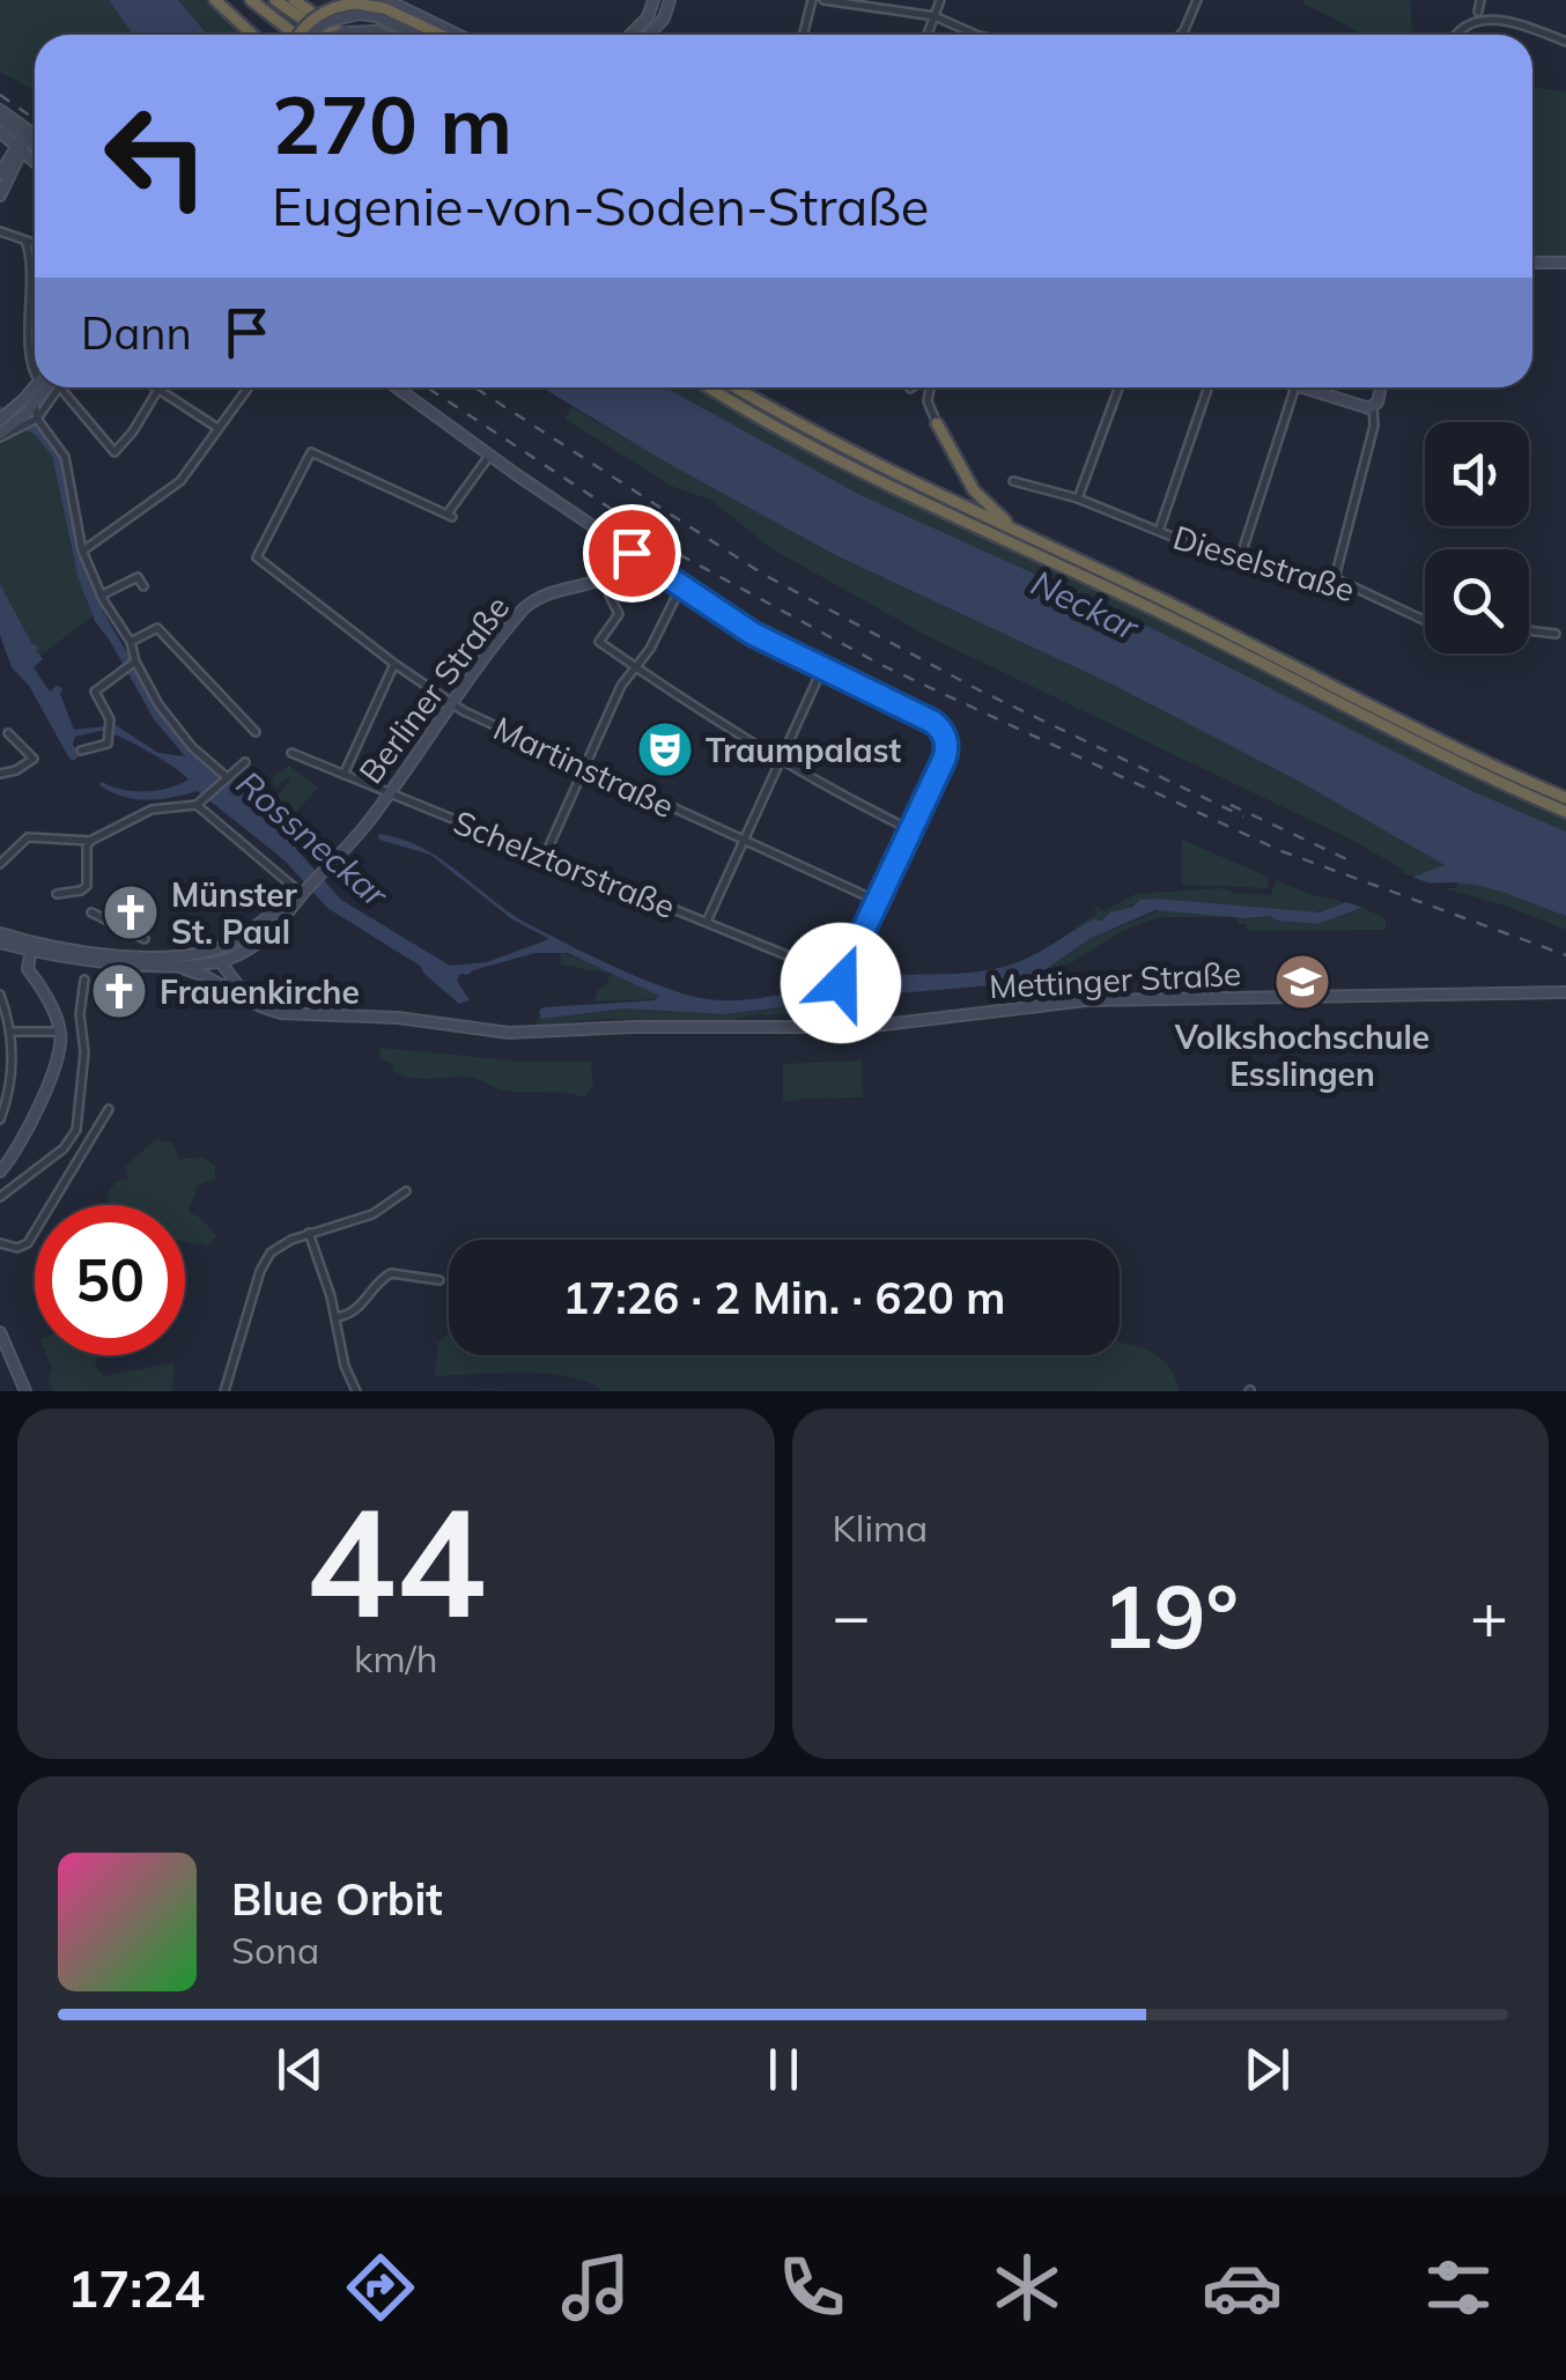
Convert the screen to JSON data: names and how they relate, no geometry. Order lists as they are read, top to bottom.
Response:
{
  "streets": {
    "main road": ["Berliner Straße", "Mettinger Straße"],
    "street": ["Dieselstraße", "Martinstraße", "Schelztorstraße"]
  },
  "crossings": [
    ["Berliner Straße", "Martinstraße"],
    ["Berliner Straße", "Schelztorstraße"],
    ["Berliner Straße", "Mettinger Straße"]
  ],
  "water": ["Neckar", "Rossneckar"],
  "places": {
    "theatre": ["Traumpalast"],
    "church": ["Münster St. Paul", "Frauenkirche"],
    "school or university": ["Volkshochschule Esslingen"]
  },
  "page": {
    "turn": ["270 m", "Eugenie-von-Soden-Straße"],
    "then": "Dann",
    "limit": "50",
    "trip": "17:26 · 2 Min. · 620 m",
    "tile": [
      ["44", "km/h"],
      "Klima"
    ],
    "heat": ["−", "19°", "+"],
    "song": ["Blue Orbit", "Sona"],
    "tabs": "17:24"
  }
}
